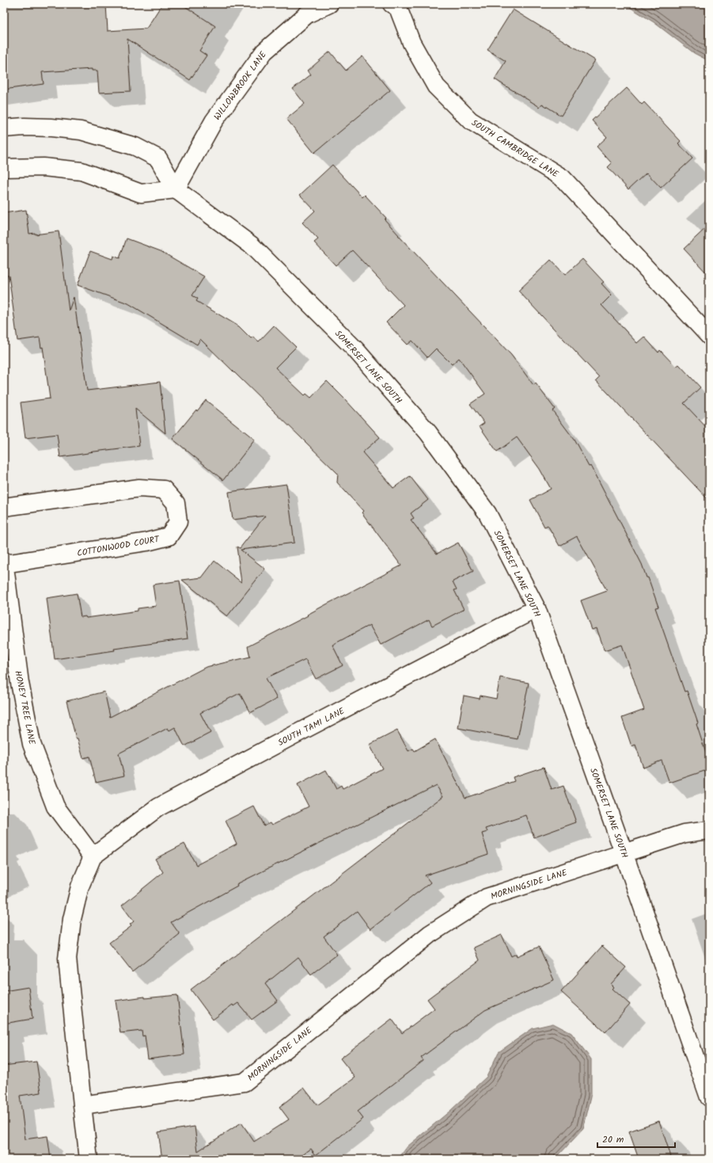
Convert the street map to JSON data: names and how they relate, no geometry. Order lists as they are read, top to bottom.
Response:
{
  "streets": {
    "street": [
      "WILLOWBROOK LANE",
      "SOUTH CAMBRIDGE LANE",
      "SOMERSET LANE SOUTH",
      "COTTONWOOD COURT",
      "HONEY TREE LANE",
      "SOUTH TAMI LANE",
      "MORNINGSIDE LANE"
    ]
  },
  "crossings": [
    ["WILLOWBROOK LANE", "SOMERSET LANE SOUTH"],
    ["SOMERSET LANE SOUTH", "SOUTH TAMI LANE"],
    ["SOMERSET LANE SOUTH", "MORNINGSIDE LANE"],
    ["COTTONWOOD COURT", "HONEY TREE LANE"],
    ["HONEY TREE LANE", "SOUTH TAMI LANE"]
  ],
  "scale_bar": "20 m"
}
